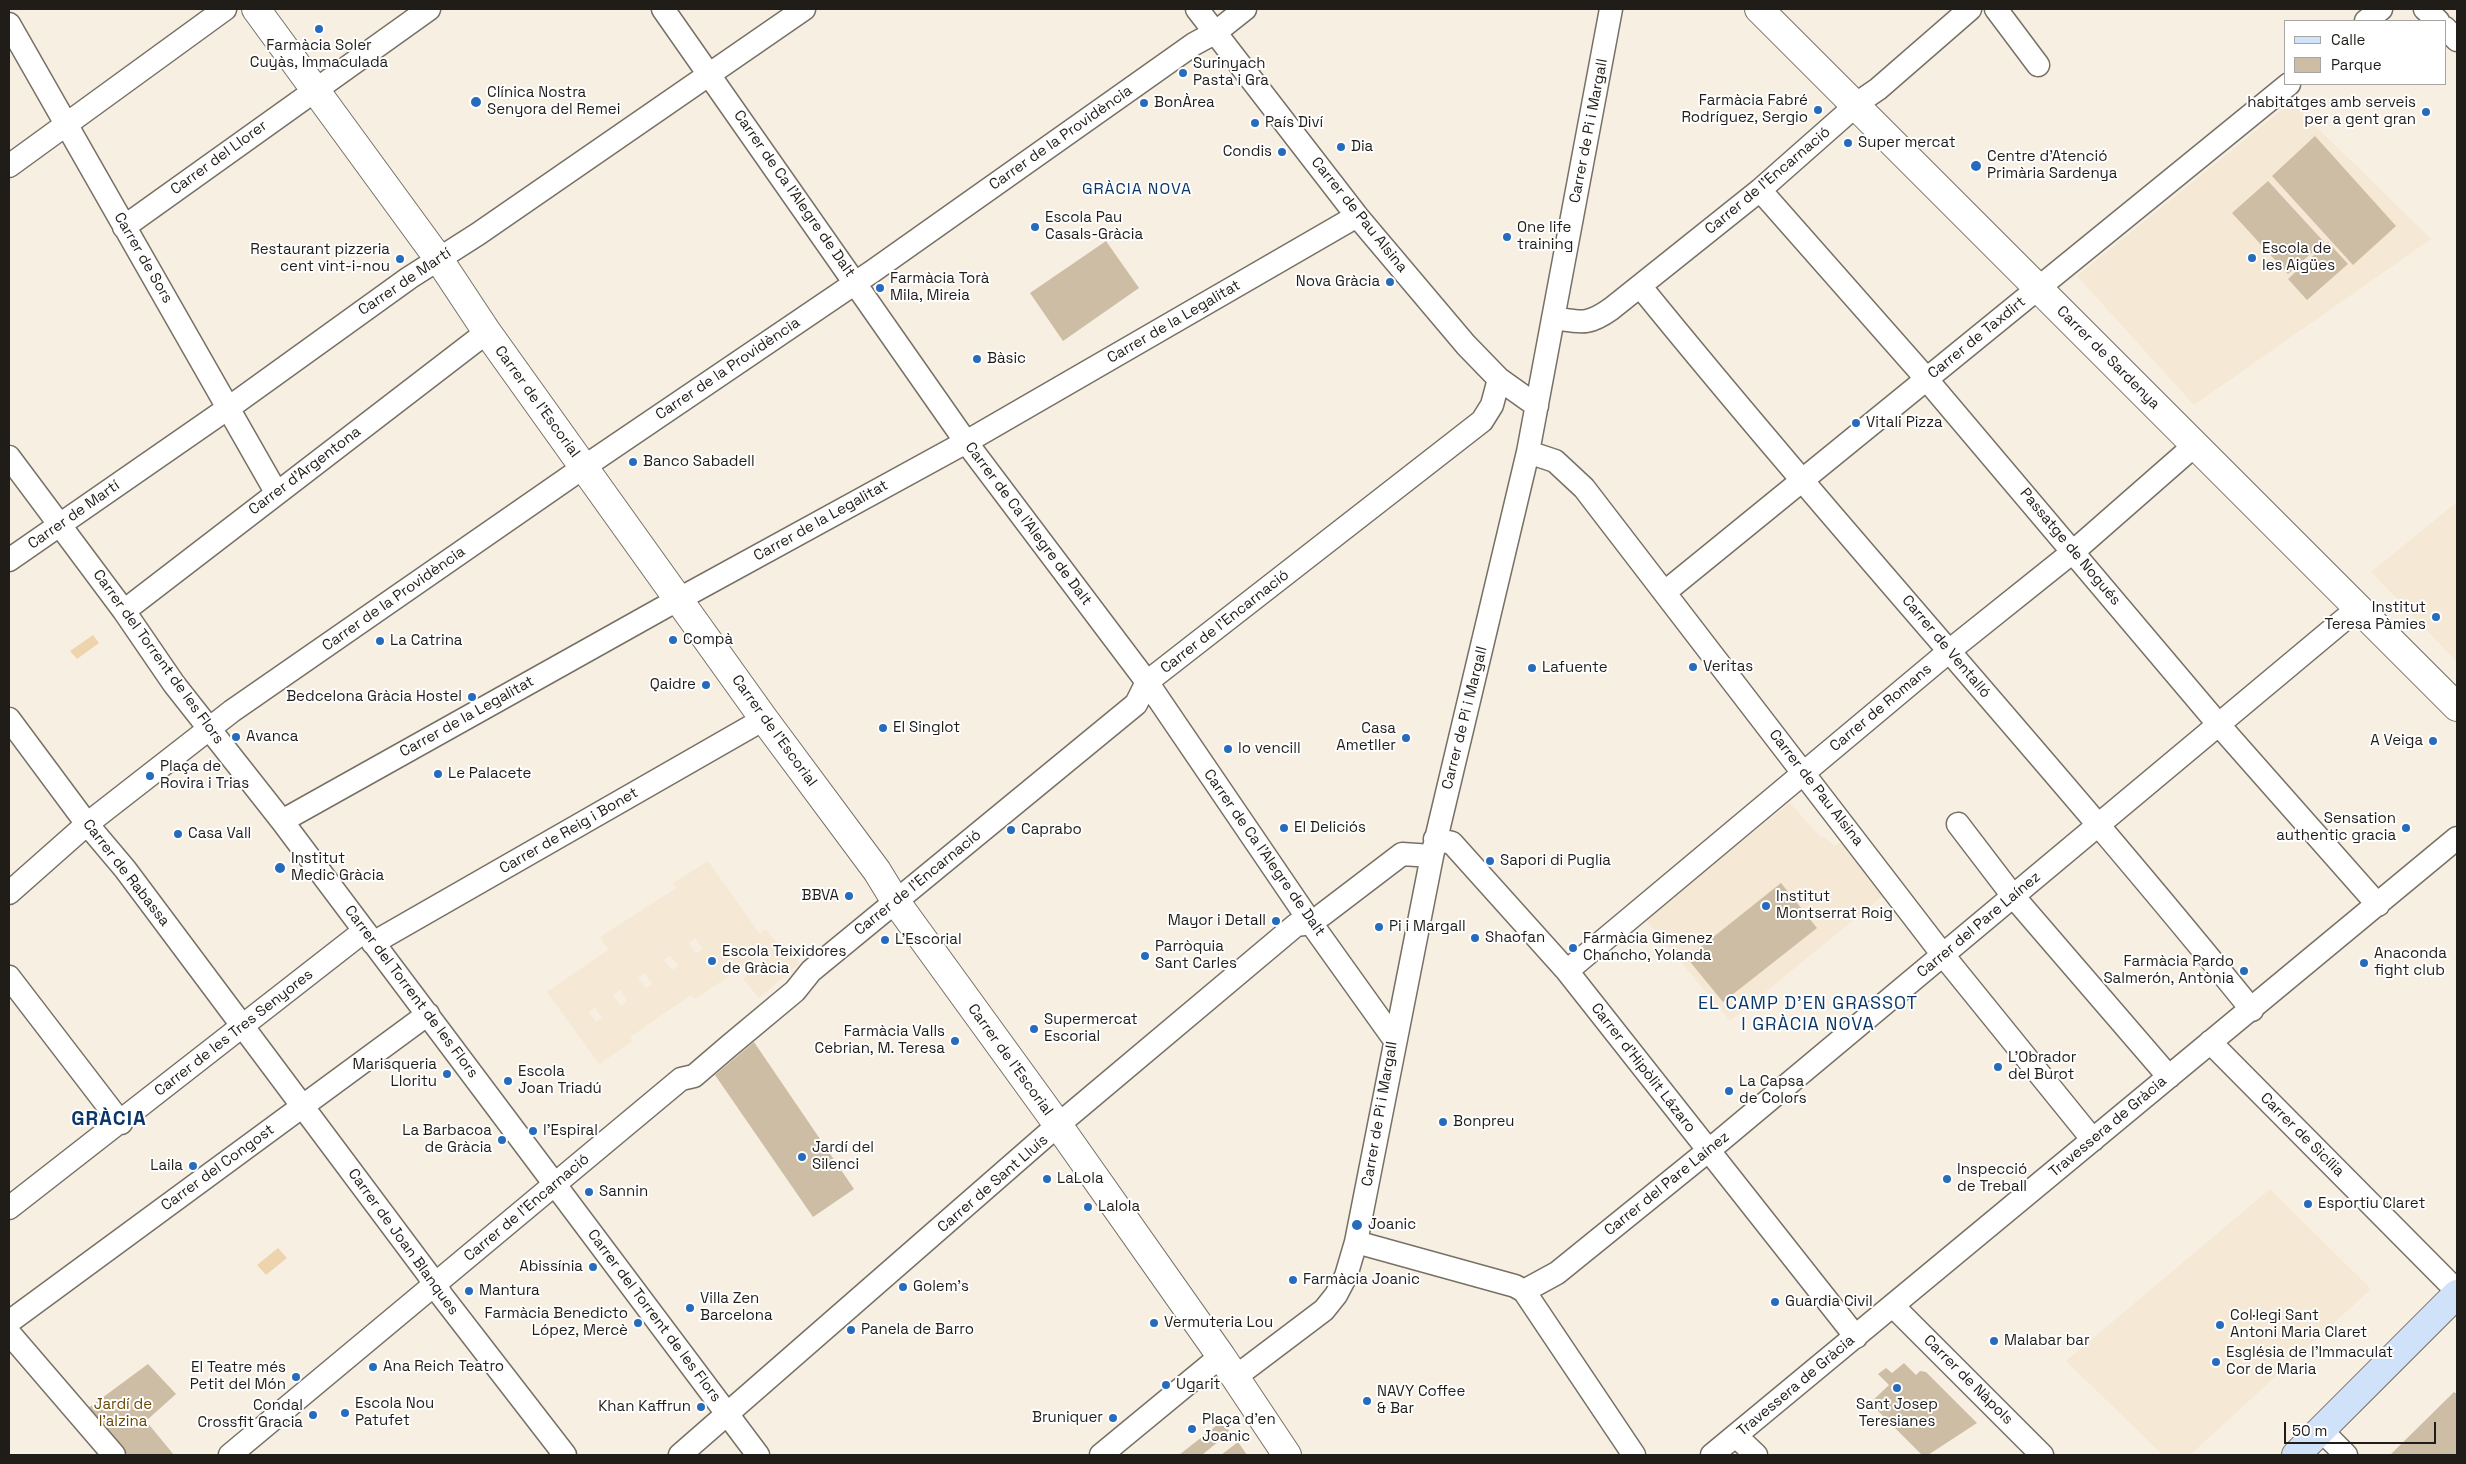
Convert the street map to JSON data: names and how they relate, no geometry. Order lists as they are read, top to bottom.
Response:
{
  "streets": {
    "street": [
      "Carrer de Pi i Margall",
      "Carrer de la Providència",
      "Carrer del Llorer",
      "Carrer de l'Encarnació",
      "Carrer de Ca l'Alegre de Dalt",
      "Carrer de Pau Alsina",
      "Carrer de Sors",
      "Carrer de Martí",
      "Carrer de la Legalitat",
      "Carrer de Taxdirt",
      "Carrer de Sardenya",
      "Carrer de l'Escorial",
      "Carrer d'Argentona",
      "Passatge de Nogués",
      "Carrer de Ventalló",
      "Carrer del Torrent de les Flors",
      "Carrer de Romans",
      "Carrer de Reig i Bonet",
      "Carrer de Rabassa",
      "Carrer del Pare Laínez",
      "Carrer de les Tres Senyores",
      "Carrer d'Hipòlit Lázaro",
      "Travessera de Gràcia",
      "Carrer de Sicília",
      "Carrer del Congost",
      "Carrer de Sant Lluís",
      "Carrer de Joan Blanques",
      "Carrer de Nàpols"
    ]
  },
  "crossings": [
    ["Carrer de Pi i Margall", "Carrer de l'Encarnació"],
    ["Carrer de Pi i Margall", "Carrer de Ca l'Alegre de Dalt"],
    ["Carrer de Pi i Margall", "Carrer de Pau Alsina"],
    ["Carrer de Pi i Margall", "Carrer de l'Escorial"],
    ["Carrer de Pi i Margall", "Carrer d'Hipòlit Lázaro"],
    ["Carrer de Pi i Margall", "Carrer de Sant Lluís"],
    ["Carrer de la Providència", "Carrer de Ca l'Alegre de Dalt"],
    ["Carrer de la Providència", "Carrer de Pau Alsina"],
    ["Carrer de la Providència", "Carrer de l'Escorial"],
    ["Carrer de la Providència", "Carrer del Torrent de les Flors"],
    ["Carrer del Llorer", "Carrer de Sors"],
    ["Carrer del Llorer", "Carrer de l'Escorial"],
    ["Carrer de l'Encarnació", "Carrer de Ca l'Alegre de Dalt"],
    ["Carrer de l'Encarnació", "Carrer de Pau Alsina"],
    ["Carrer de l'Encarnació", "Carrer de Sardenya"],
    ["Carrer de l'Encarnació", "Carrer de l'Escorial"],
    ["Carrer de l'Encarnació", "Passatge de Nogués"],
    ["Carrer de l'Encarnació", "Carrer de Ventalló"],
    ["Carrer de l'Encarnació", "Carrer del Torrent de les Flors"],
    ["Carrer de l'Encarnació", "Carrer de Joan Blanques"],
    ["Carrer de Ca l'Alegre de Dalt", "Carrer de Martí"],
    ["Carrer de Ca l'Alegre de Dalt", "Carrer de la Legalitat"],
    ["Carrer de Ca l'Alegre de Dalt", "Carrer de Sant Lluís"],
    ["Carrer de Pau Alsina", "Carrer de la Legalitat"],
    ["Carrer de Pau Alsina", "Carrer de Taxdirt"],
    ["Carrer de Pau Alsina", "Carrer de Romans"],
    ["Carrer de Pau Alsina", "Carrer del Pare Laínez"],
    ["Carrer de Pau Alsina", "Travessera de Gràcia"],
    ["Carrer de Sors", "Carrer de Martí"],
    ["Carrer de Sors", "Carrer d'Argentona"],
    ["Carrer de Martí", "Carrer de l'Escorial"],
    ["Carrer de Martí", "Carrer del Torrent de les Flors"],
    ["Carrer de la Legalitat", "Carrer de l'Escorial"],
    ["Carrer de la Legalitat", "Carrer del Torrent de les Flors"],
    ["Carrer de Taxdirt", "Carrer de Sardenya"],
    ["Carrer de Taxdirt", "Passatge de Nogués"],
    ["Carrer de Taxdirt", "Carrer de Ventalló"],
    ["Carrer de Sardenya", "Carrer de Romans"],
    ["Carrer de Sardenya", "Carrer del Pare Laínez"],
    ["Carrer de l'Escorial", "Carrer d'Argentona"],
    ["Carrer de l'Escorial", "Carrer de Reig i Bonet"],
    ["Carrer de l'Escorial", "Carrer de Sant Lluís"],
    ["Carrer d'Argentona", "Carrer del Torrent de les Flors"],
    ["Passatge de Nogués", "Carrer de Romans"],
    ["Passatge de Nogués", "Carrer del Pare Laínez"],
    ["Passatge de Nogués", "Travessera de Gràcia"],
    ["Carrer de Ventalló", "Carrer de Romans"],
    ["Carrer de Ventalló", "Carrer del Pare Laínez"],
    ["Carrer de Ventalló", "Travessera de Gràcia"],
    ["Carrer del Torrent de les Flors", "Carrer de Reig i Bonet"],
    ["Carrer del Torrent de les Flors", "Carrer de les Tres Senyores"],
    ["Carrer del Torrent de les Flors", "Carrer del Congost"],
    ["Carrer del Torrent de les Flors", "Carrer de Sant Lluís"],
    ["Carrer de Romans", "Carrer d'Hipòlit Lázaro"],
    ["Carrer de Reig i Bonet", "Carrer de les Tres Senyores"],
    ["Carrer de Rabassa", "Carrer de les Tres Senyores"],
    ["Carrer de Rabassa", "Carrer de Joan Blanques"],
    ["Carrer del Pare Laínez", "Carrer d'Hipòlit Lázaro"],
    ["Carrer de les Tres Senyores", "Carrer de Joan Blanques"],
    ["Carrer d'Hipòlit Lázaro", "Travessera de Gràcia"],
    ["Carrer d'Hipòlit Lázaro", "Carrer de Sant Lluís"],
    ["Travessera de Gràcia", "Carrer de Sicília"],
    ["Travessera de Gràcia", "Carrer de Nàpols"],
    ["Carrer del Congost", "Carrer de Joan Blanques"]
  ],
  "districts": ["GRÀCIA NOVA", "EL CAMP D'EN GRASSOT I GRÀCIA NOVA", "GRÀCIA"],
  "parks": ["Jardí de l'alzina"],
  "places": [
    "Farmàcia Soler Cuyàs, Immaculada",
    "Surinyach Pasta i Gra",
    "Clínica Nostra Senyora del Remei",
    "BonÀrea",
    "Farmàcia Fabré Rodríguez, Sergio",
    "habitatges amb serveis per a gent gran",
    "País Diví",
    "Super mercat",
    "Dia",
    "Condis",
    "Centre d'Atenció Primària Sardenya",
    "Escola Pau Casals-Gràcia",
    "One life training",
    "Escola de les Aigües",
    "Restaurant pizzeria cent vint-i-nou",
    "Nova Gràcia",
    "Farmàcia Torà Mila, Mireia",
    "Bàsic",
    "Vitali Pizza",
    "Banco Sabadell",
    "Institut Teresa Pàmies",
    "Compà",
    "La Catrina",
    "Veritas",
    "Lafuente",
    "Qaidre",
    "Bedcelona Gràcia Hostel",
    "El Singlot",
    "Avanca",
    "Casa Ametller",
    "A Veiga",
    "lo vencill",
    "Le Palacete",
    "Plaça de Rovira i Trias",
    "El Deliciós",
    "Sensation authentic gracia",
    "Caprabo",
    "Casa Vall",
    "Sapori di Puglia",
    "Institut Medic Gràcia",
    "BBVA",
    "Institut Montserrat Roig",
    "Mayor i Detall",
    "Pi i Margall",
    "Shaofan",
    "L'Escorial",
    "Farmàcia Gimenez Chancho, Yolanda",
    "Parròquia Sant Carles",
    "Escola Teixidores de Gràcia",
    "Anaconda fight club",
    "Farmàcia Pardo Salmerón, Antònia",
    "Supermercat Escorial",
    "Farmàcia Valls Cebrian, M. Teresa",
    "L'Obrador del Burot",
    "Marisqueria Lloritu",
    "Escola Joan Triadú",
    "La Capsa de Colors",
    "Bonpreu",
    "l'Espiral",
    "La Barbacoa de Gràcia",
    "Jardí del Silenci",
    "Laila",
    "LaLola",
    "Inspecció de Treball",
    "Sannin",
    "Esportiu Claret",
    "Lalola",
    "Joanic",
    "Abissínia",
    "Farmàcia Joanic",
    "Golem's",
    "Mantura",
    "Guardia Civil",
    "Villa Zen Barcelona",
    "Farmàcia Benedicto López, Mercè",
    "Vermuteria Lou",
    "Col·legi Sant Antoni Maria Claret",
    "Panela de Barro",
    "Malabar bar",
    "Església de l'Immaculat Cor de Maria",
    "Ana Reich Teatro",
    "El Teatre més Petit del Món",
    "Ugarit",
    "Sant Josep Teresianes",
    "NAVY Coffee & Bar",
    "Khan Kaffrun",
    "Escola Nou Patufet",
    "Condal Crossfit Gracia",
    "Bruniquer",
    "Plaça d'en Joanic"
  ],
  "legend": ["Calle", "Parque"],
  "scale_bar": "50 m"
}
